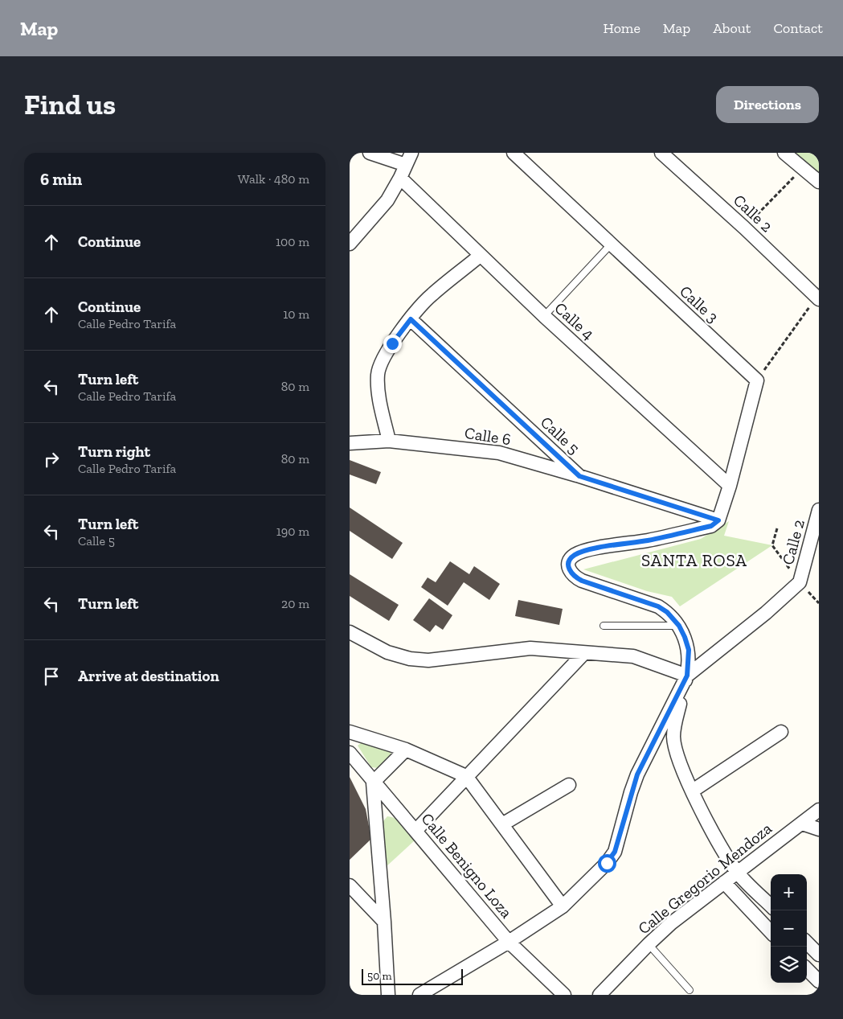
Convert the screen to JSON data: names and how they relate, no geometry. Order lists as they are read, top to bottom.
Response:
{
  "streets": {
    "street": [
      "Calle 2",
      "Calle 3",
      "Calle 4",
      "Calle 5",
      "Calle 6",
      "Calle Benigno Loza",
      "Calle Gregorio Mendoza"
    ]
  },
  "crossings": [
    ["Calle 5", "Calle 6"]
  ],
  "districts": ["SANTA ROSA"],
  "scale_bar": "50 m",
  "page": {
    "header": "Map",
    "nav": [
      "Home",
      "Map",
      "About",
      "Contact"
    ],
    "buttons": "Directions",
    "title": "Find us",
    "heading": ["6 min", "Walk · 480 m"],
    "list": [
      ["Continue", "100 m"],
      ["Continue", "Calle Pedro Tarifa", "10 m"],
      ["Turn left", "Calle Pedro Tarifa", "80 m"],
      ["Turn right", "Calle Pedro Tarifa", "80 m"],
      ["Turn left", "Calle 5", "190 m"],
      ["Turn left", "20 m"],
      "Arrive at destination"
    ],
    "map_buttons": ["+", "−"],
    "scale": "50 m"
  }
}
